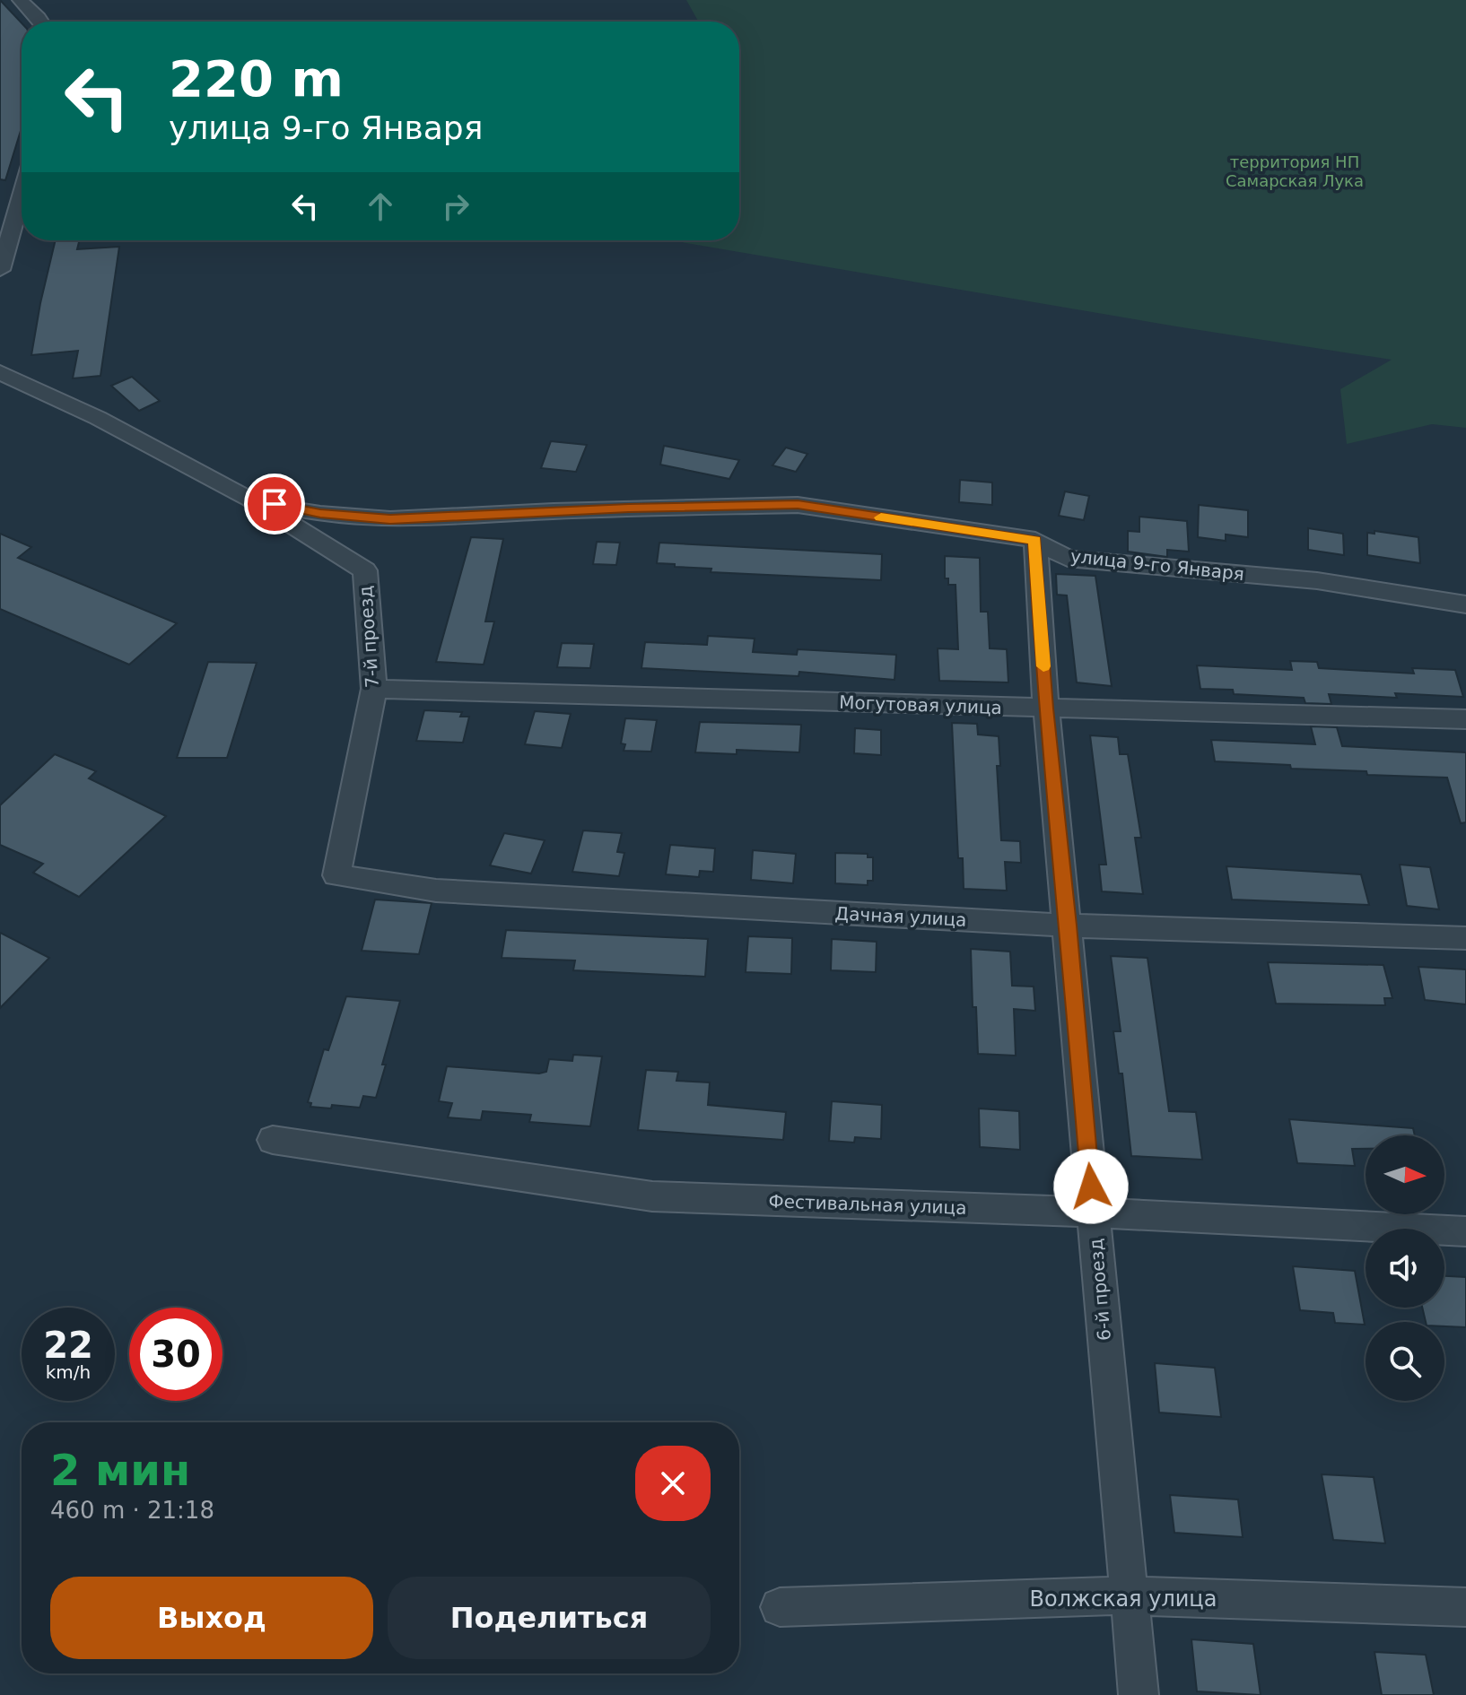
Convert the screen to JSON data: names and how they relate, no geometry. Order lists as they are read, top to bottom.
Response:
{
  "streets": {
    "street": [
      "улица 9-го Января",
      "7-й проезд",
      "Могутовая улица",
      "Дачная улица",
      "Фестивальная улица",
      "6-й проезд",
      "Волжская улица"
    ]
  },
  "crossings": [
    ["улица 9-го Января", "7-й проезд"],
    ["улица 9-го Января", "6-й проезд"],
    ["7-й проезд", "Могутовая улица"],
    ["7-й проезд", "Дачная улица"],
    ["Могутовая улица", "6-й проезд"],
    ["Дачная улица", "6-й проезд"],
    ["Фестивальная улица", "6-й проезд"],
    ["6-й проезд", "Волжская улица"]
  ],
  "parks": ["территория НП Самарская Лука"],
  "north": "right",
  "page": {
    "turn": ["220 m", "улица 9-го Января"],
    "speed": "22 km/h",
    "limit": "30",
    "heading": ["2 мин", "460 m · 21:18"],
    "buttons": ["Выход", "Поделиться"]
  }
}
